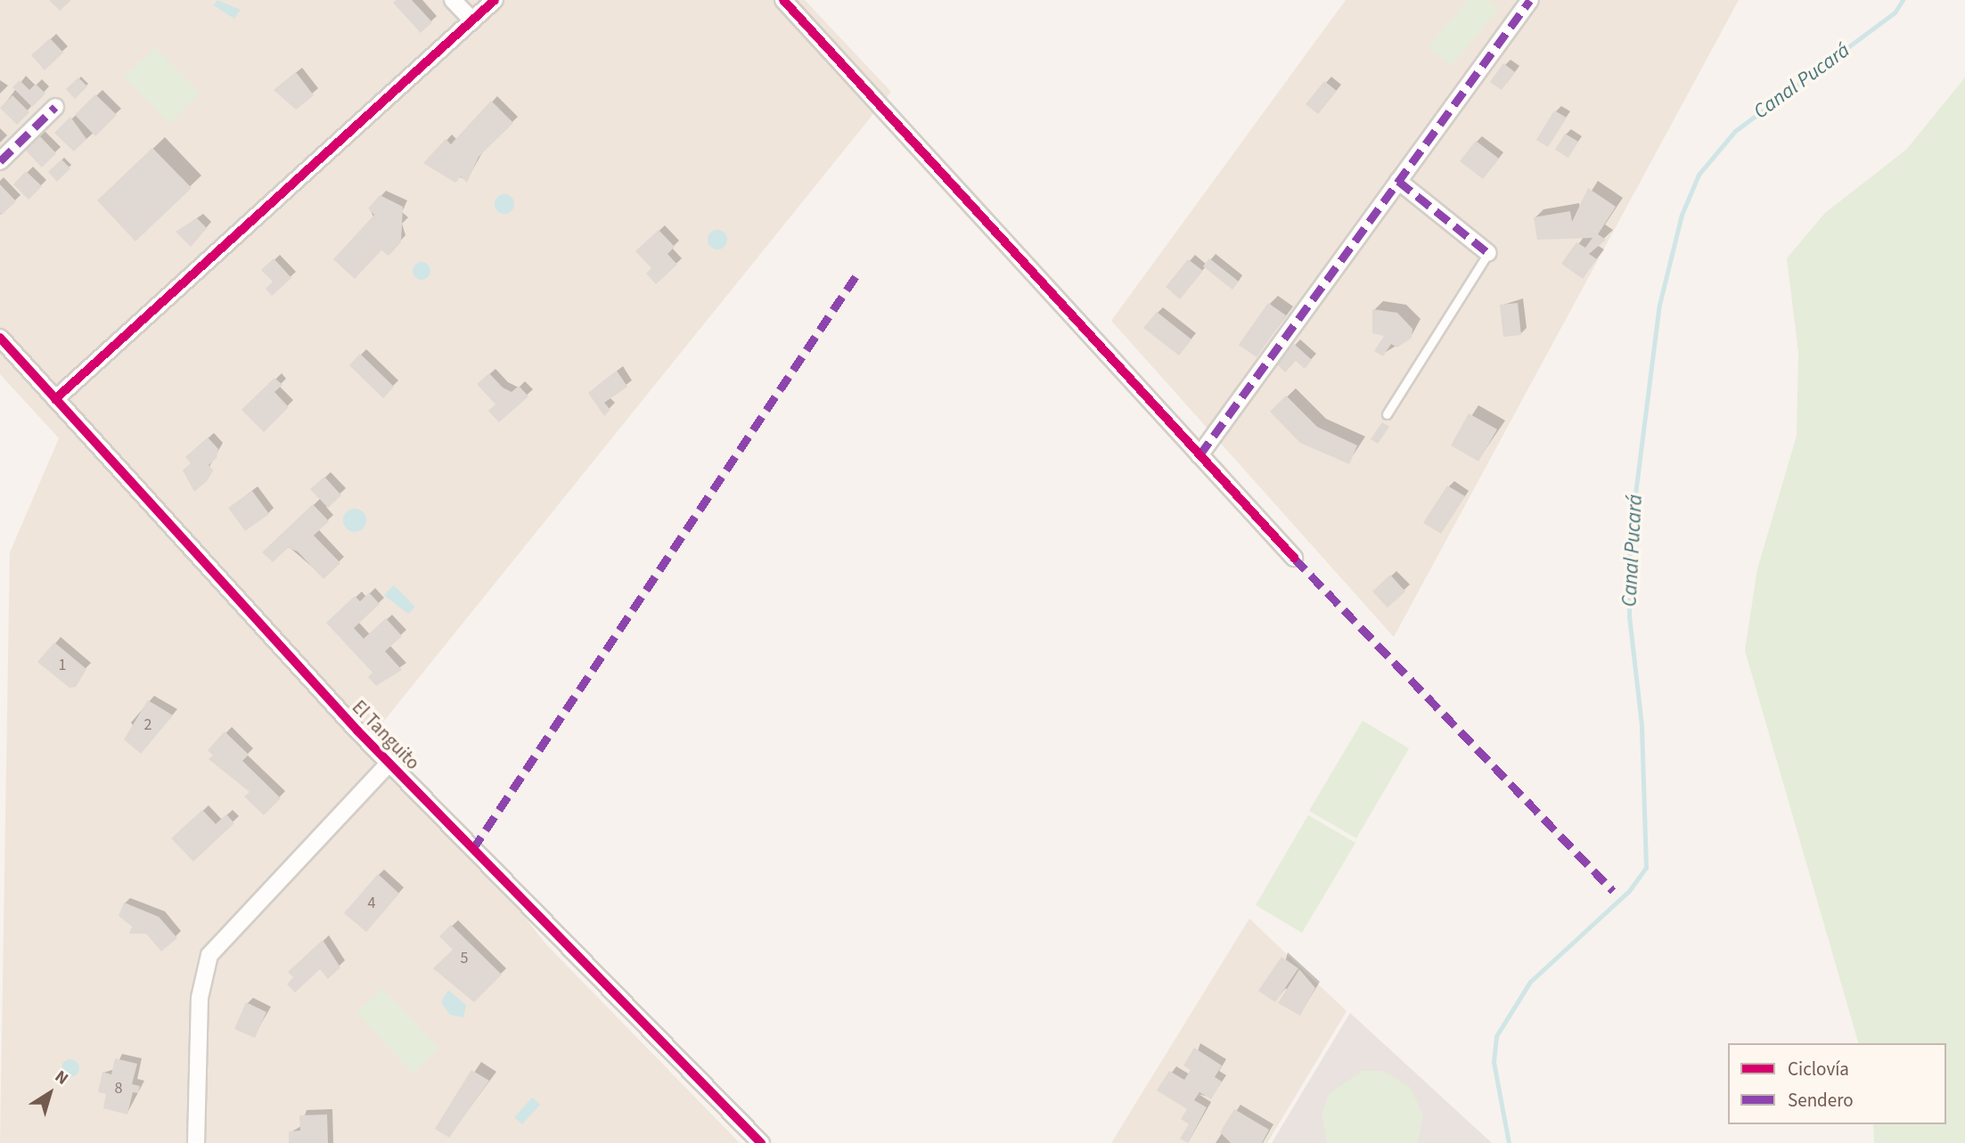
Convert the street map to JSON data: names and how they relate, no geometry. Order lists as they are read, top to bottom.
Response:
{
  "streets": {
    "street": ["El Tanguito"]
  },
  "water": ["Canal Pucará"],
  "house_numbers": [
    "1",
    "2",
    "4",
    "5",
    "8"
  ],
  "legend": ["Ciclovía", "Sendero"],
  "north": "top right"
}
